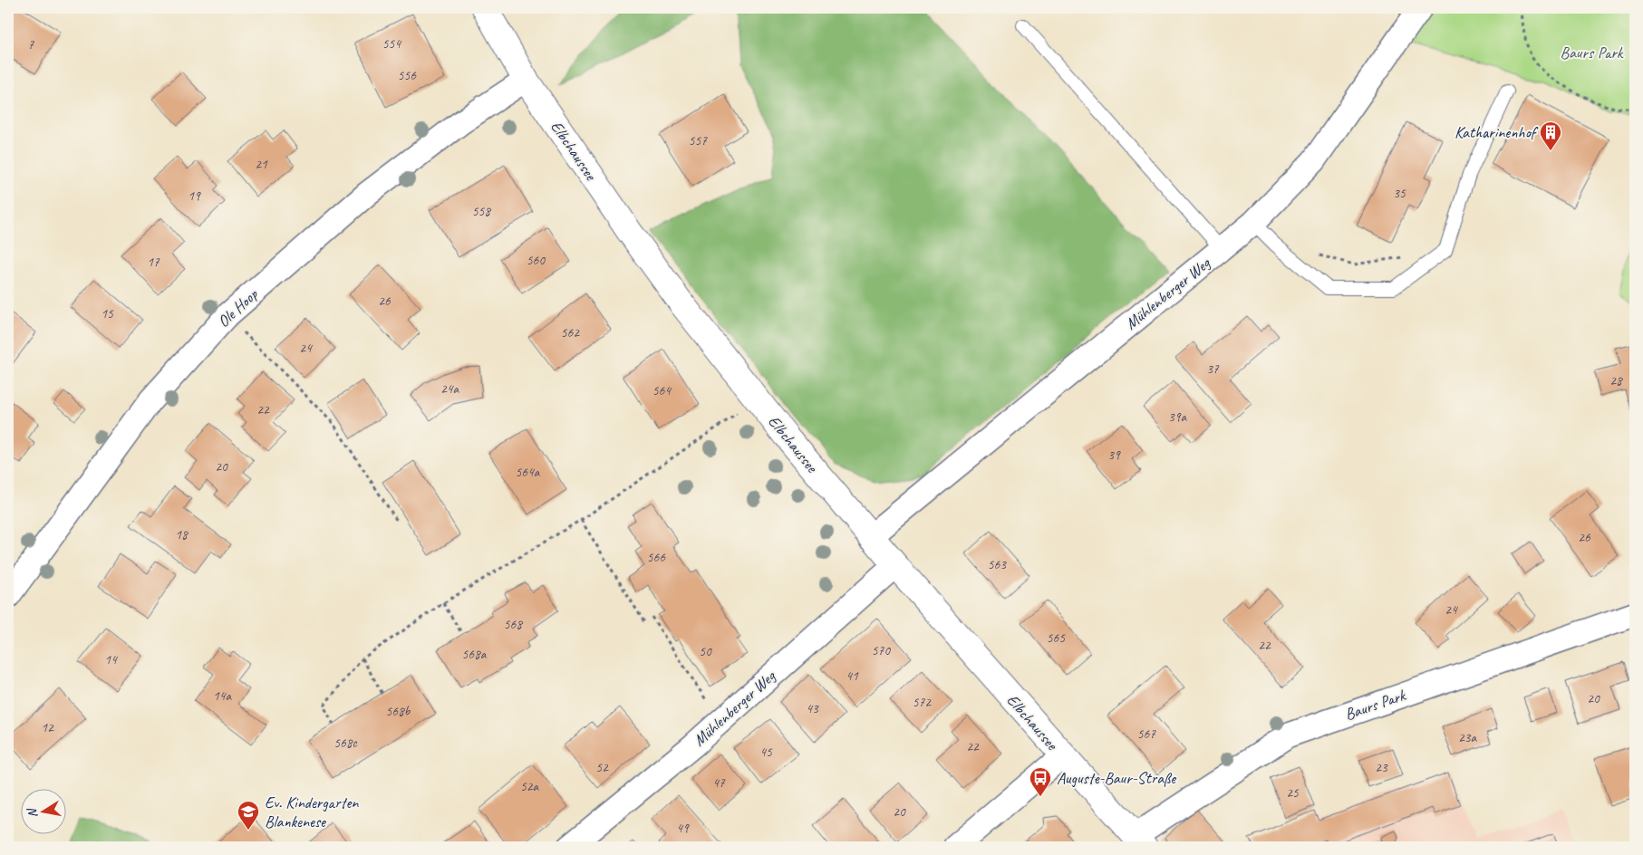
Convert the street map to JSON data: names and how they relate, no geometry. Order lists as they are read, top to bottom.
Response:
{
  "streets": {
    "street": [
      "Elbchaussee",
      "Mühlenberger Weg",
      "Ole Hoop",
      "Baurs Park"
    ]
  },
  "crossings": [
    ["Elbchaussee", "Mühlenberger Weg"],
    ["Elbchaussee", "Ole Hoop"],
    ["Elbchaussee", "Baurs Park"]
  ],
  "parks": ["Baurs Park"],
  "places": {
    "building": ["Katharinenhof"],
    "bus stop": ["Auguste-Baur-Straße"],
    "school or university": ["Ev. Kindergarten Blankenese"]
  },
  "house_numbers": [
    "554",
    "7",
    "556",
    "557",
    "21",
    "35",
    "19",
    "558",
    "560",
    "17",
    "26",
    "15",
    "562",
    "24",
    "37",
    "28",
    "24a",
    "564",
    "22",
    "39a",
    "39",
    "20",
    "564a",
    "18",
    "26",
    "566",
    "563",
    "24",
    "568",
    "565",
    "22",
    "570",
    "50",
    "568a",
    "14",
    "41",
    "14a",
    "20",
    "572",
    "43",
    "568b",
    "12",
    "567",
    "23a",
    "568c",
    "22",
    "45",
    "52",
    "23",
    "47",
    "52a",
    "25",
    "20",
    "49"
  ],
  "north": "left"
}
